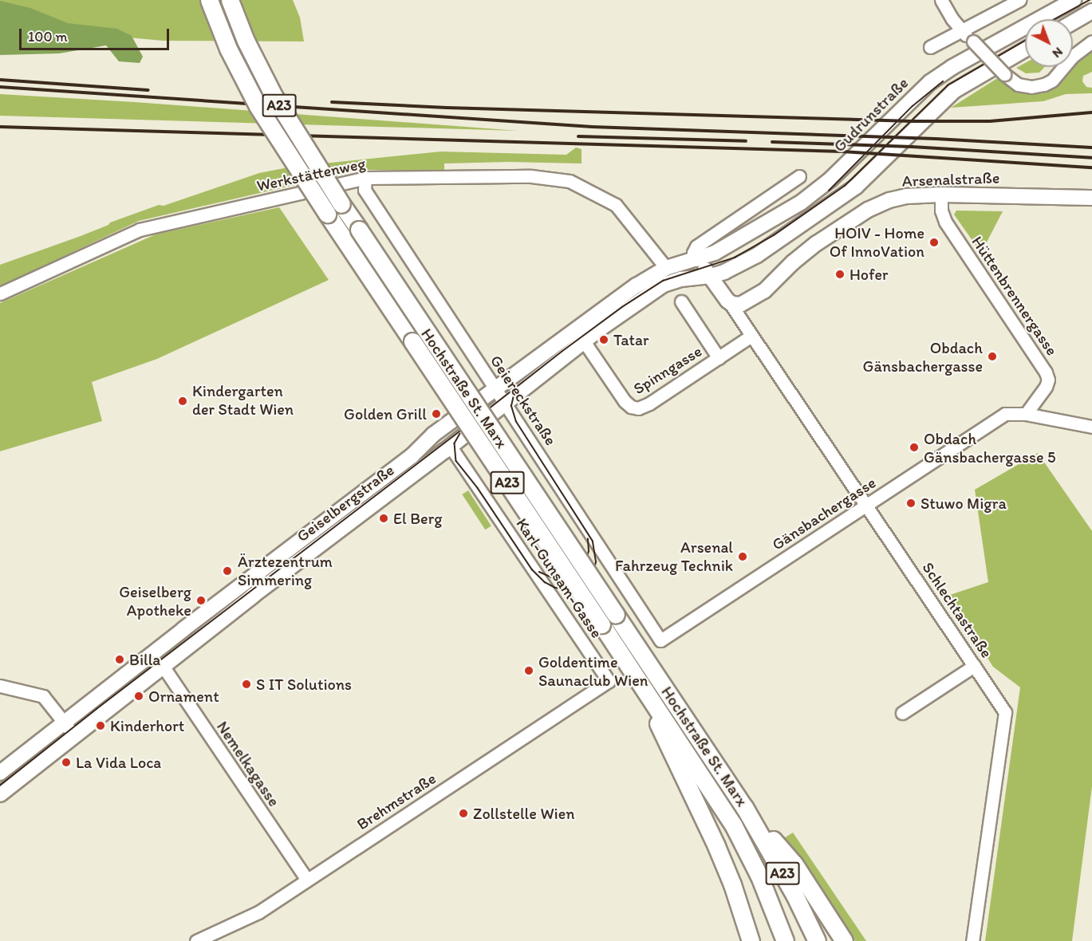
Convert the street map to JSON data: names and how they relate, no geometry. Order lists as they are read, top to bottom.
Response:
{
  "streets": {
    "highway": ["A23", "Hochstraße St. Marx"],
    "main road": ["Gudrunstraße", "Arsenalstraße", "Geiselbergstraße"],
    "street": [
      "Werkstättenweg",
      "Hüttenbrennergasse",
      "Spinngasse",
      "Geiereckstraße",
      "Gänsbachergasse",
      "Karl-Gunsam-Gasse",
      "Schlechtastraße",
      "Nemelkagasse",
      "Brehmstraße"
    ]
  },
  "crossings": [
    ["Gudrunstraße", "Werkstättenweg"],
    ["Gudrunstraße", "Geiselbergstraße"],
    ["Werkstättenweg", "Geiereckstraße"],
    ["Werkstättenweg", "Geiselbergstraße"],
    ["Arsenalstraße", "Hüttenbrennergasse"],
    ["Arsenalstraße", "Schlechtastraße"],
    ["Hüttenbrennergasse", "Gänsbachergasse"],
    ["Spinngasse", "Geiselbergstraße"],
    ["Spinngasse", "Schlechtastraße"],
    ["Geiereckstraße", "Geiselbergstraße"],
    ["Geiereckstraße", "Gänsbachergasse"],
    ["Geiselbergstraße", "Karl-Gunsam-Gasse"],
    ["Geiselbergstraße", "Nemelkagasse"],
    ["Gänsbachergasse", "Schlechtastraße"],
    ["Karl-Gunsam-Gasse", "Brehmstraße"],
    ["Nemelkagasse", "Brehmstraße"]
  ],
  "places": [
    "HOIV - Home Of InnoVation",
    "Hofer",
    "Tatar",
    "Obdach Gänsbachergasse",
    "Kindergarten der Stadt Wien",
    "Golden Grill",
    "Obdach Gänsbachergasse 5",
    "Stuwo Migra",
    "El Berg",
    "Arsenal Fahrzeug Technik",
    "Ärztezentrum Simmering",
    "Geiselberg Apotheke",
    "Billa",
    "Goldentime Saunaclub Wien",
    "S IT Solutions",
    "Ornament",
    "Kinderhort",
    "La Vida Loca",
    "Zollstelle Wien"
  ],
  "scale_bar": "100 m",
  "north": "bottom right"
}
